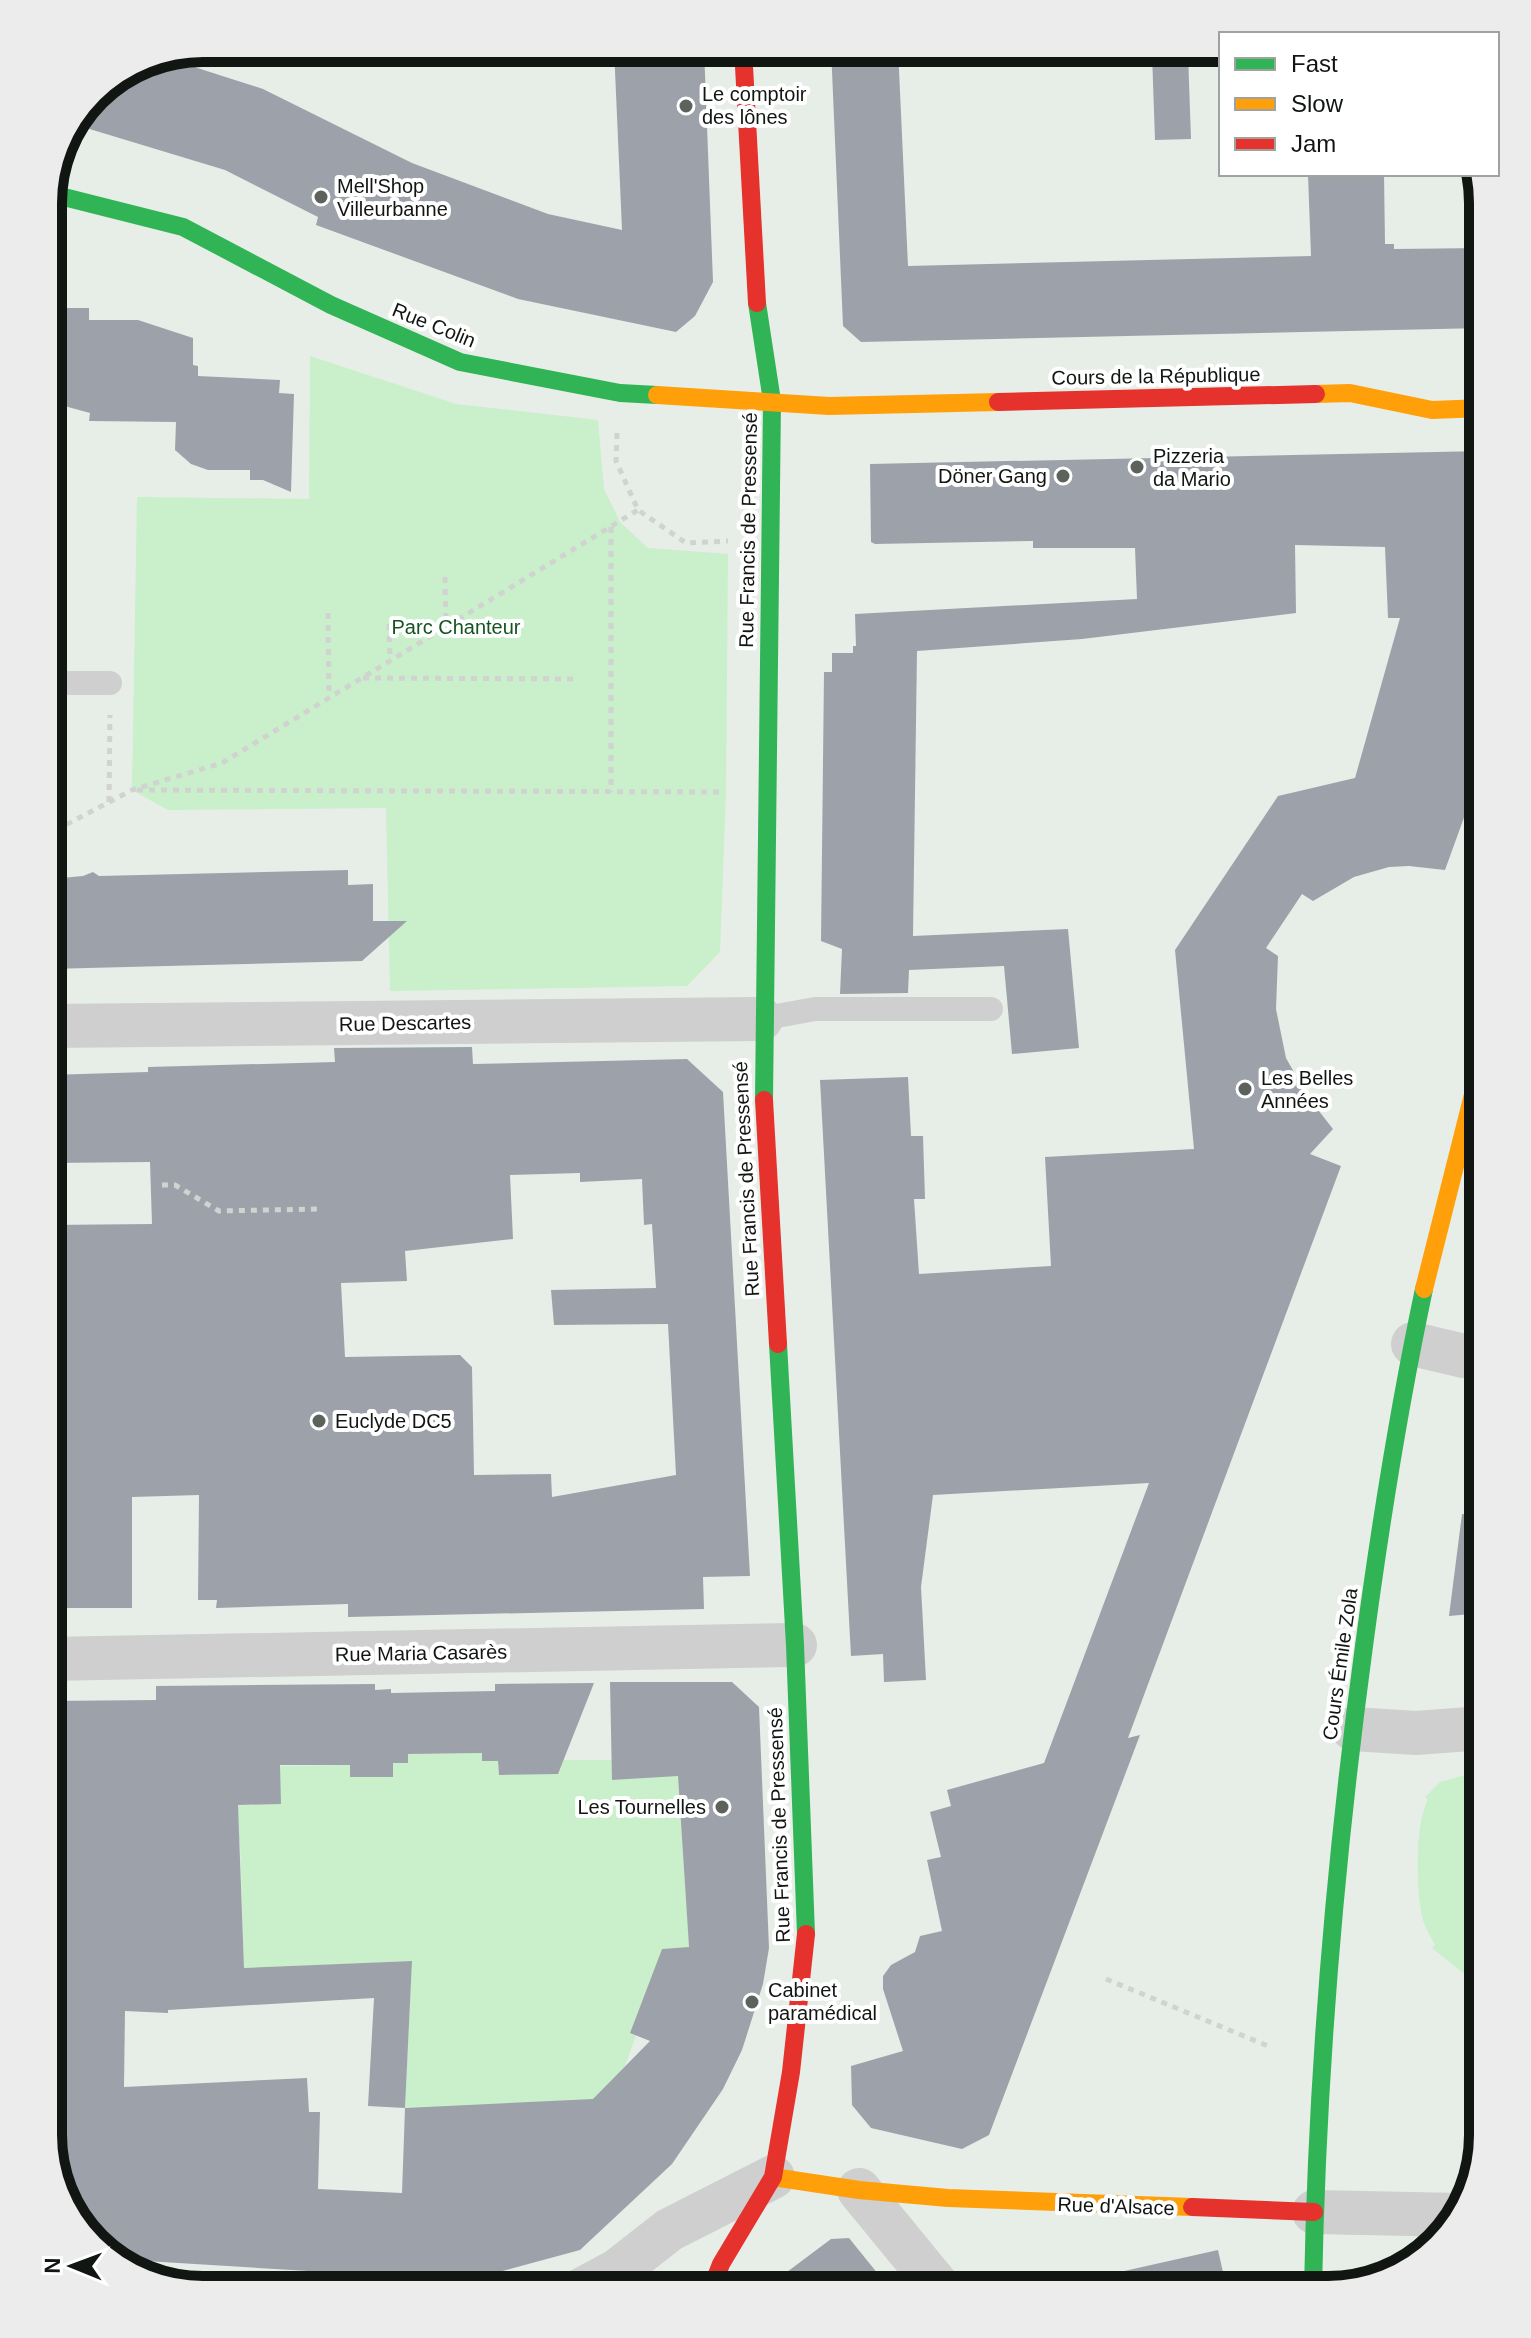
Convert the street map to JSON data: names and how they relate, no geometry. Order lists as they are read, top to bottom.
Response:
{
  "streets": {
    "street": [
      "Rue Colin",
      "Cours de la République",
      "Rue Francis de Pressensé",
      "Rue Descartes",
      "Rue Maria Casarès",
      "Cours Émile Zola",
      "Rue d'Alsace"
    ]
  },
  "crossings": [
    ["Rue Colin", "Cours de la République"],
    ["Rue Colin", "Rue Francis de Pressensé"],
    ["Rue Francis de Pressensé", "Rue Descartes"],
    ["Rue Francis de Pressensé", "Rue Maria Casarès"],
    ["Rue Francis de Pressensé", "Rue d'Alsace"],
    ["Cours Émile Zola", "Rue d'Alsace"]
  ],
  "parks": ["Parc Chanteur"],
  "places": [
    "Le comptoir des lônes",
    "Mell'Shop Villeurbanne",
    "Pizzeria da Mario",
    "Döner Gang",
    "Les Belles Années",
    "Euclyde DC5",
    "Les Tournelles",
    "Cabinet paramédical"
  ],
  "legend": ["Fast", "Slow", "Jam"],
  "north": "left"
}
